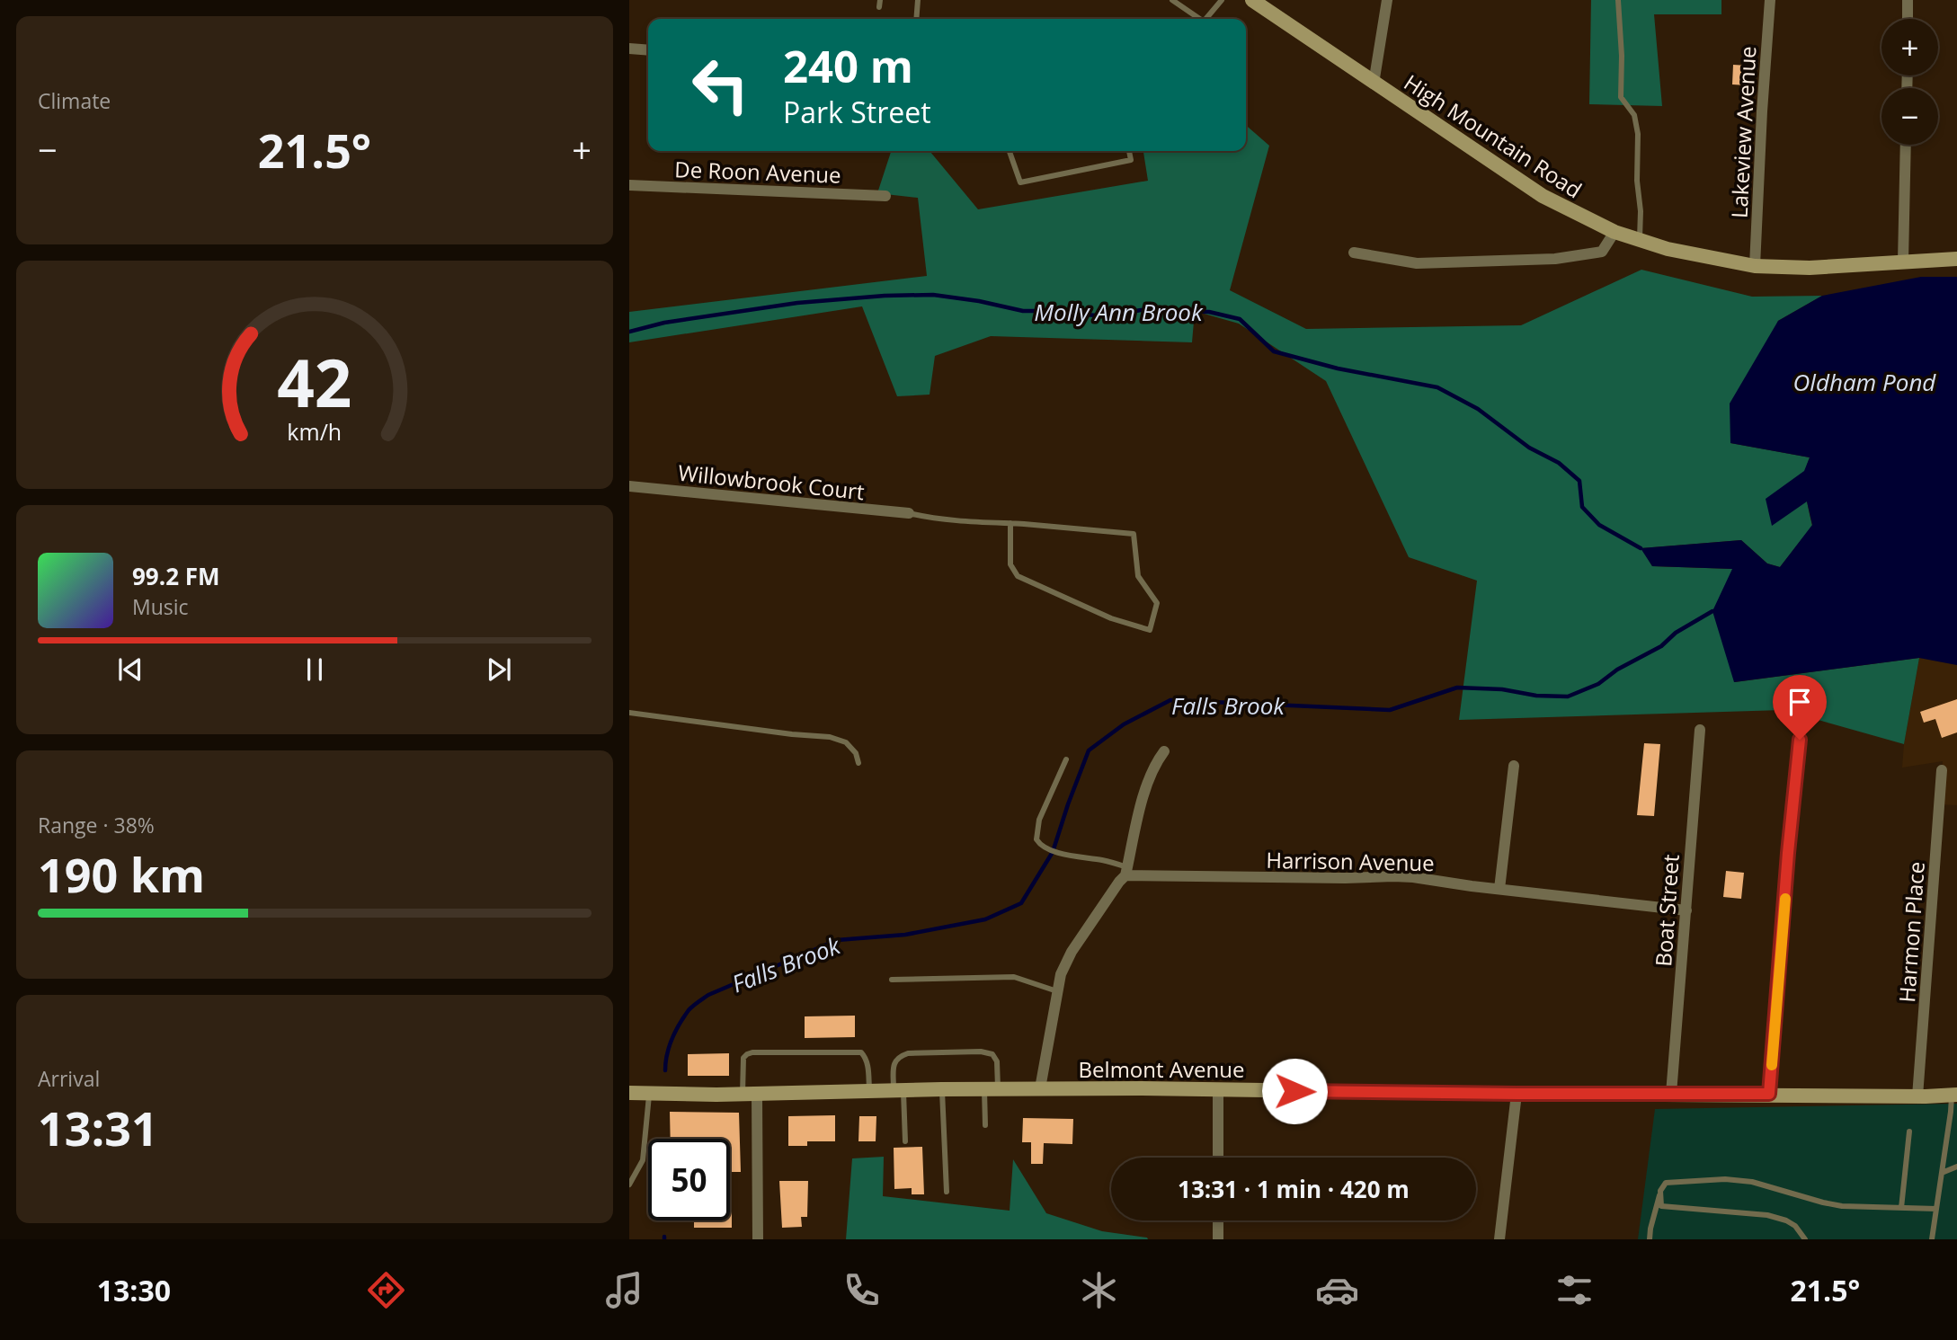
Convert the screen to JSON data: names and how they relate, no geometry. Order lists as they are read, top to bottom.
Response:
{
  "streets": {
    "main road": ["High Mountain Road", "Belmont Avenue"],
    "street": [
      "Lakeview Avenue",
      "De Roon Avenue",
      "Willowbrook Court",
      "Harrison Avenue",
      "Boat Street",
      "Harmon Place"
    ]
  },
  "crossings": [
    ["Lakeview Avenue", "High Mountain Road"],
    ["Harrison Avenue", "Boat Street"],
    ["Boat Street", "Belmont Avenue"],
    ["Harmon Place", "Belmont Avenue"]
  ],
  "water": ["Molly Ann Brook", "Oldham Pond", "Falls Brook"],
  "page": {
    "tile": [
      "Climate",
      ["Range · 38%", "190 km"],
      ["Arrival", "13:31"]
    ],
    "map_buttons": ["+", "−"],
    "turn": ["240 m", "Park Street"],
    "heat": ["−", "21.5°", "+"],
    "song": ["99.2 FM", "Music"],
    "limit": "50",
    "trip": "13:31 · 1 min · 420 m",
    "tabs": ["13:30", "21.5°"],
    "gauge": ["42", "km/h"]
  }
}
